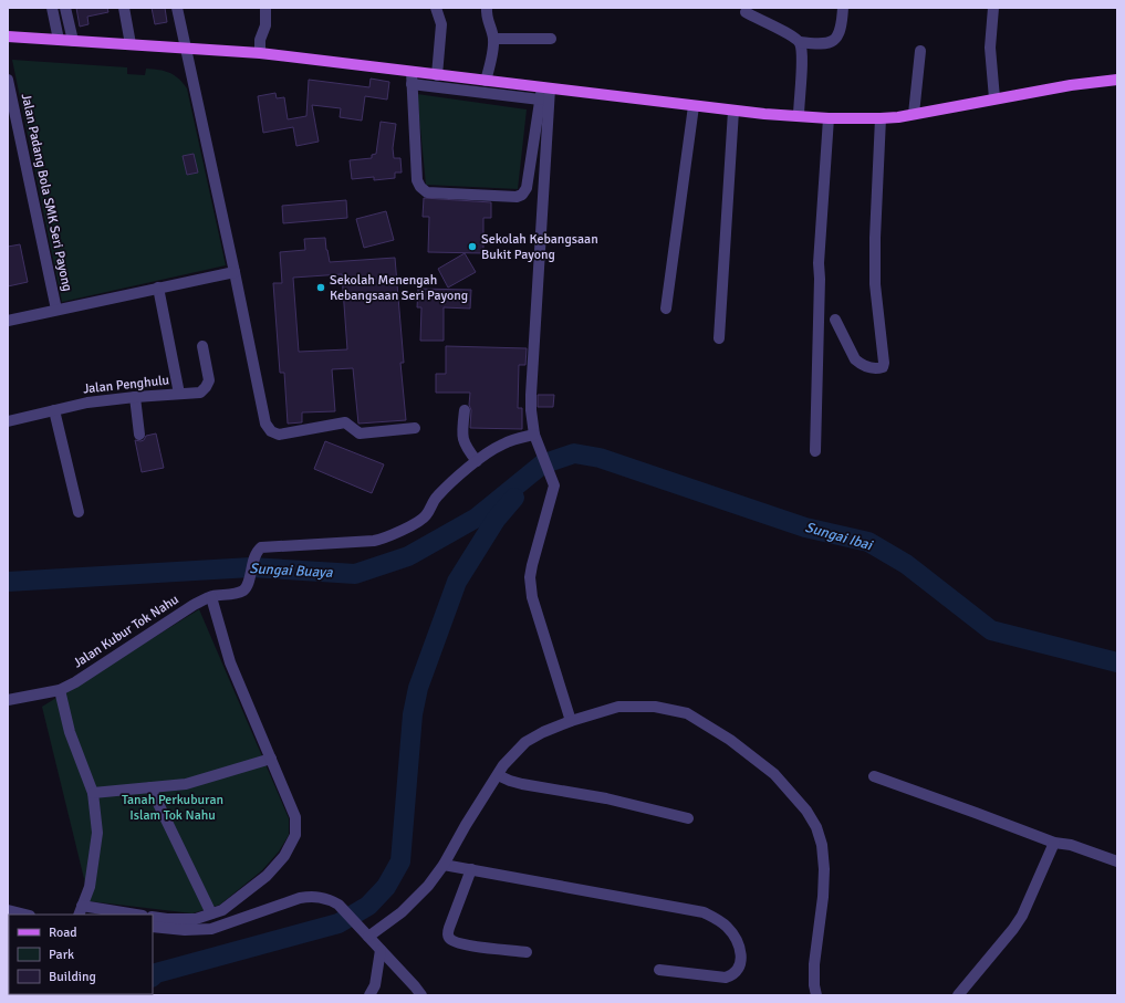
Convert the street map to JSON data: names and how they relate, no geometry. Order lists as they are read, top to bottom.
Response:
{
  "streets": {
    "street": ["Jalan Padang Bola SMK Seri Payong", "Jalan Penghulu", "Jalan Kubur Tok Nahu"]
  },
  "water": ["Sungai Ibai", "Sungai Buaya"],
  "parks": ["Tanah Perkuburan Islam Tok Nahu"],
  "places": ["Sekolah Kebangsaan Bukit Payong", "Sekolah Menengah Kebangsaan Seri Payong"],
  "legend": ["Road", "Park", "Building"]
}
